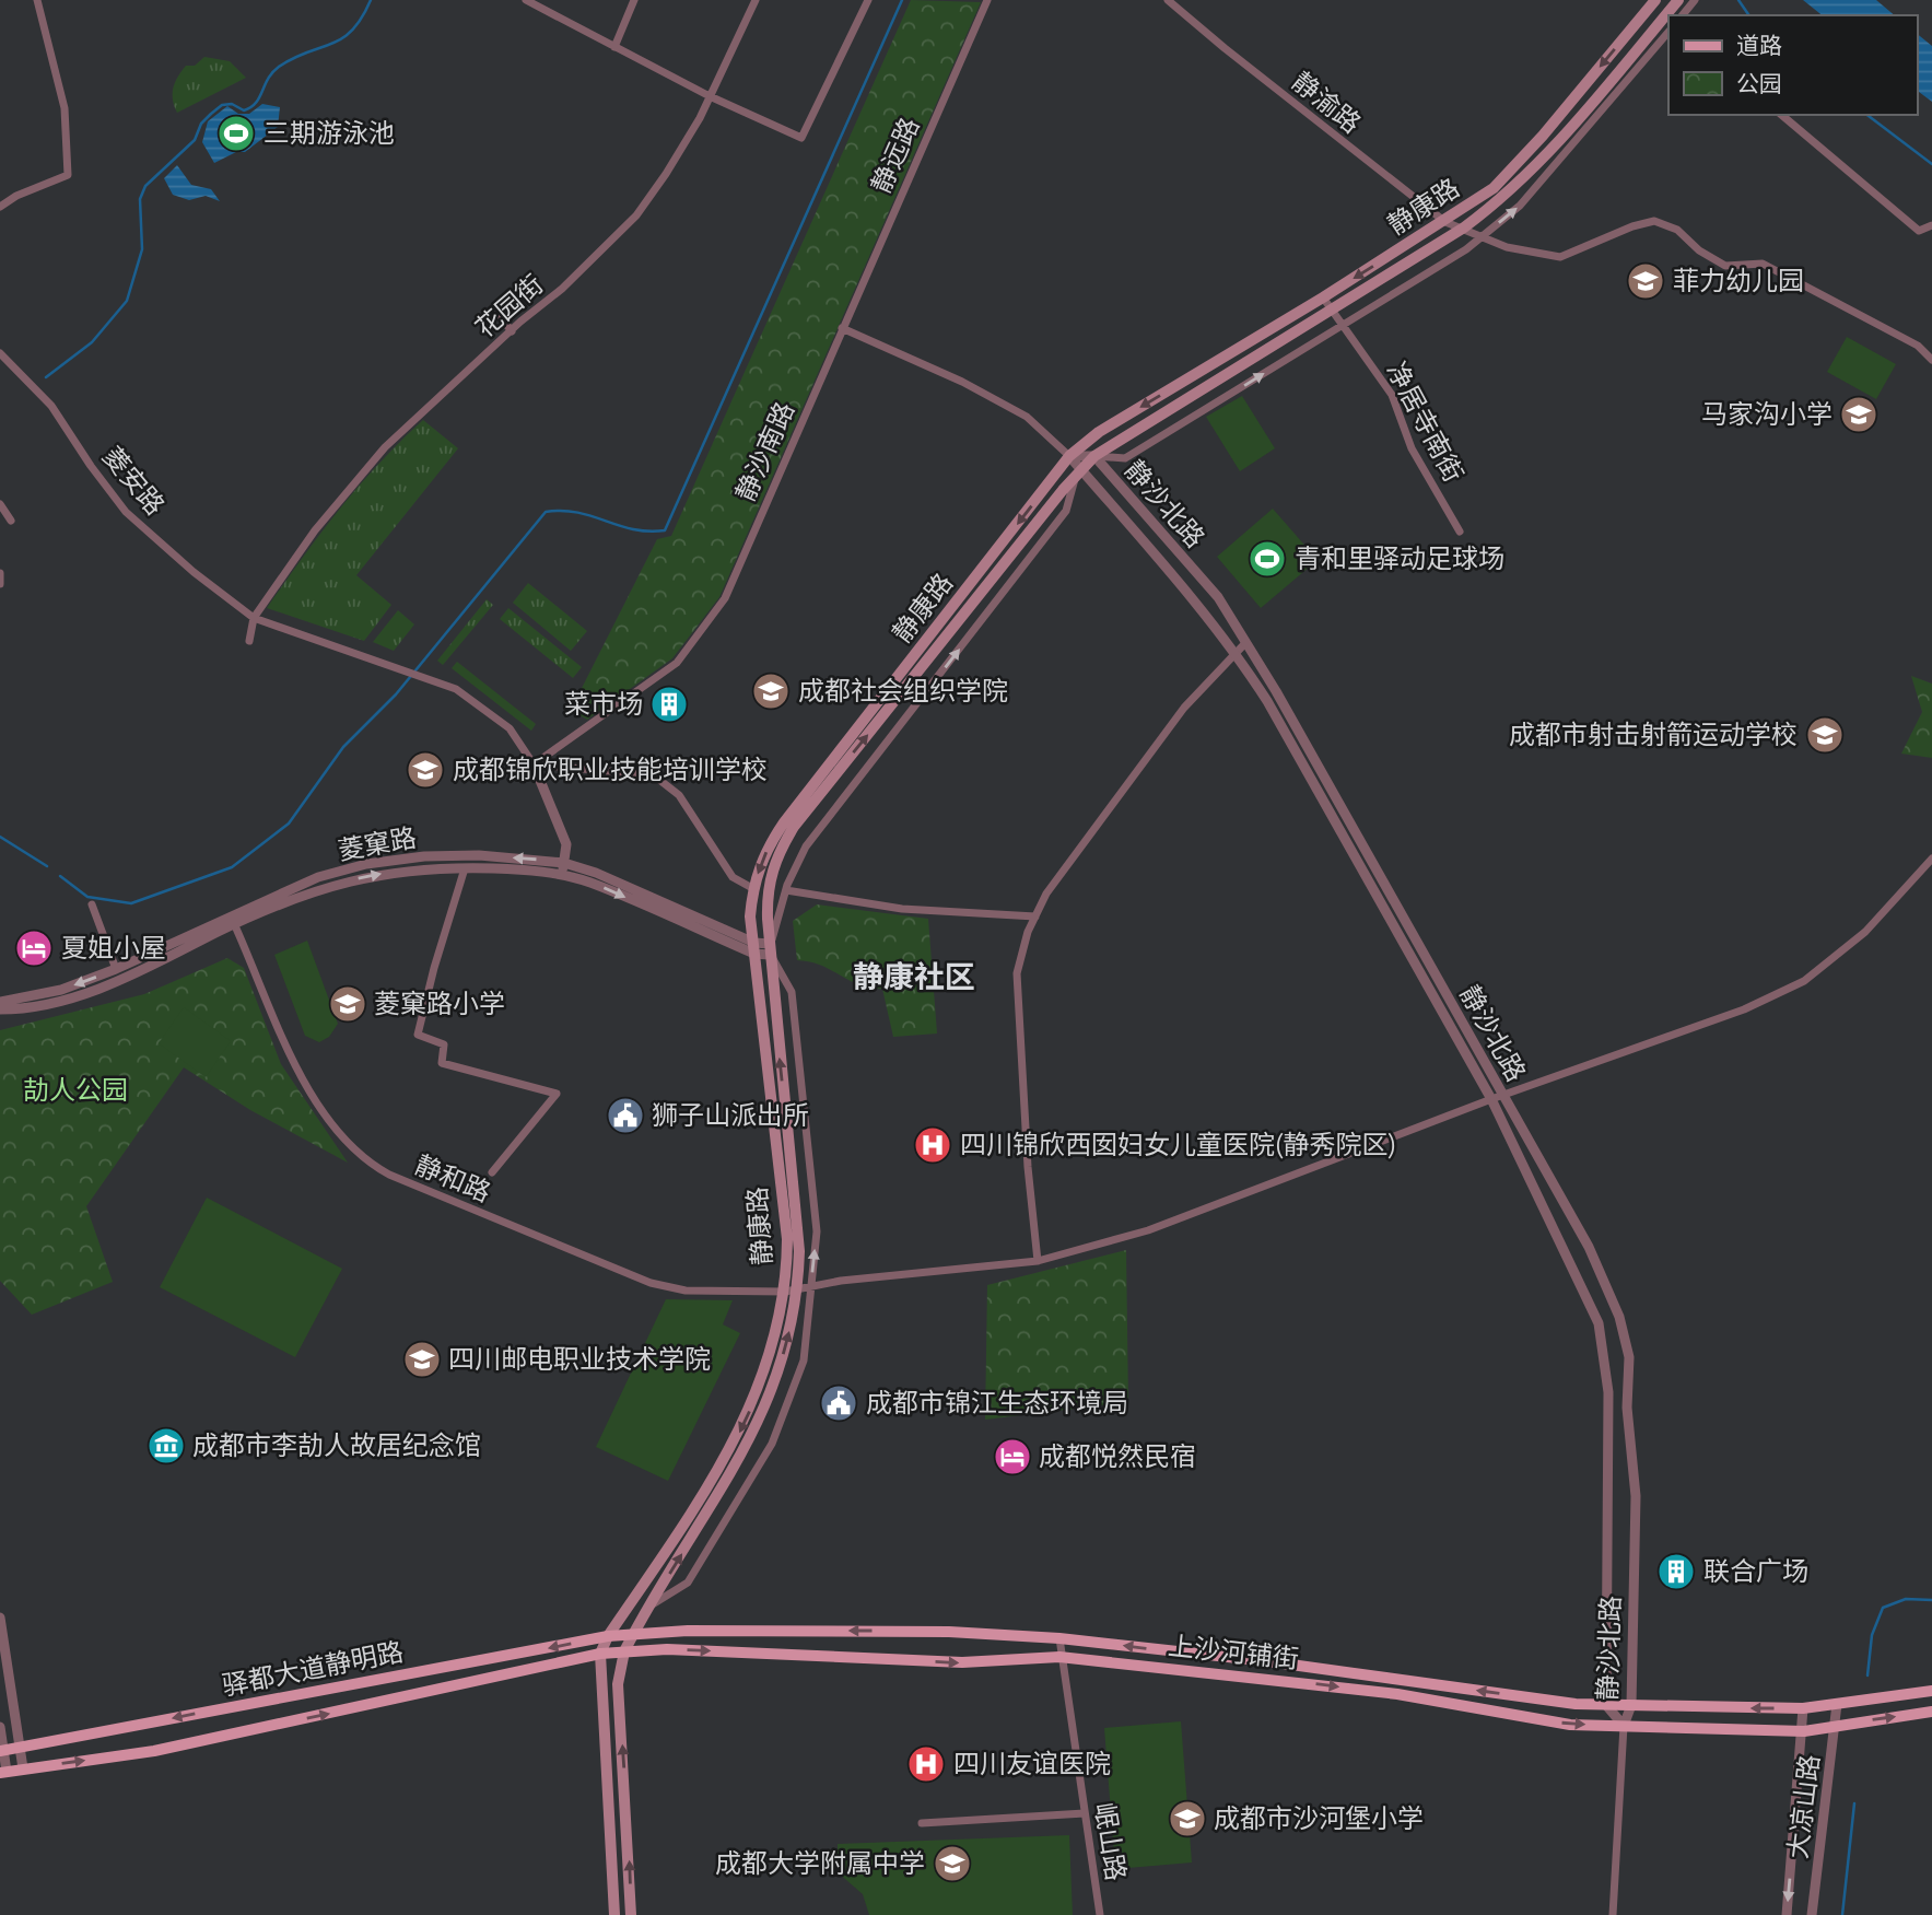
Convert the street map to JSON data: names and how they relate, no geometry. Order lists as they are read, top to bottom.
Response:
{
  "streets": {
    "main road": ["静康路", "上沙河铺街", "驿都大道静明路"],
    "street": [
      "静渝路",
      "静远路",
      "花园街",
      "净居寺南街",
      "静沙南路",
      "菱安路",
      "静沙北路",
      "菱窠路",
      "静和路",
      "大凉山路",
      "岷山路"
    ]
  },
  "crossings": [
    ["静渝路", "静康路"],
    ["静远路", "静沙南路"],
    ["静康路", "净居寺南街"],
    ["静康路", "静沙北路"],
    ["静康路", "菱窠路"],
    ["静康路", "静和路"],
    ["静康路", "上沙河铺街"],
    ["静康路", "驿都大道静明路"],
    ["花园街", "菱安路"],
    ["静沙南路", "菱安路"],
    ["静沙北路", "静和路"],
    ["静沙北路", "上沙河铺街"],
    ["菱窠路", "静和路"],
    ["上沙河铺街", "驿都大道静明路"],
    ["上沙河铺街", "大凉山路"],
    ["上沙河铺街", "岷山路"]
  ],
  "districts": ["静康社区"],
  "parks": ["劼人公园"],
  "places": {
    "sports": ["三期游泳池", "青和里驿动足球场"],
    "school or university": [
      "菲力幼儿园",
      "马家沟小学",
      "成都社会组织学院",
      "成都市射击射箭运动学校",
      "成都锦欣职业技能培训学校",
      "菱窠路小学",
      "四川邮电职业技术学院",
      "成都市沙河堡小学",
      "成都大学附属中学"
    ],
    "building": ["菜市场", "联合广场"],
    "hotel": ["夏姐小屋", "成都悦然民宿"],
    "public building": ["狮子山派出所", "成都市锦江生态环境局"],
    "hospital": ["四川锦欣西囡妇女儿童医院(静秀院区)", "四川友谊医院"],
    "museum": ["成都市李劼人故居纪念馆"]
  },
  "legend": ["道路", "公园"]
}
